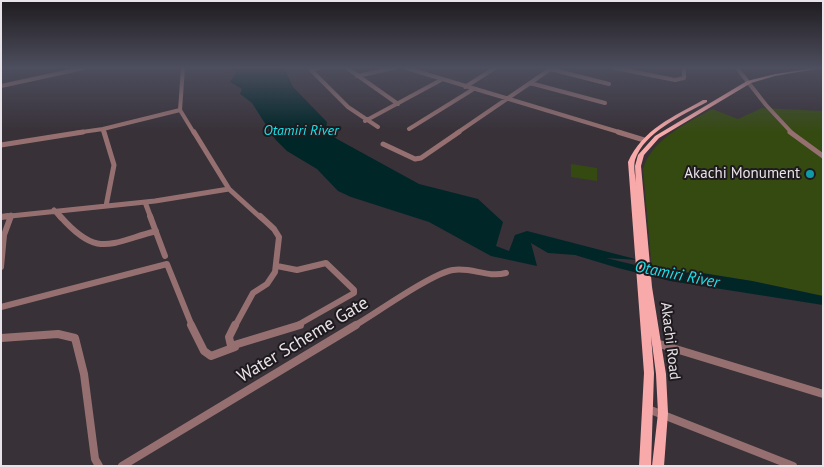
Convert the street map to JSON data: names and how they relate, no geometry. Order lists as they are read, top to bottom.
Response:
{
  "streets": {
    "main road": ["Akachi Road"],
    "street": ["Water Scheme Gate"]
  },
  "water": ["Otamiri River"],
  "places": ["Akachi Monument"]
}
